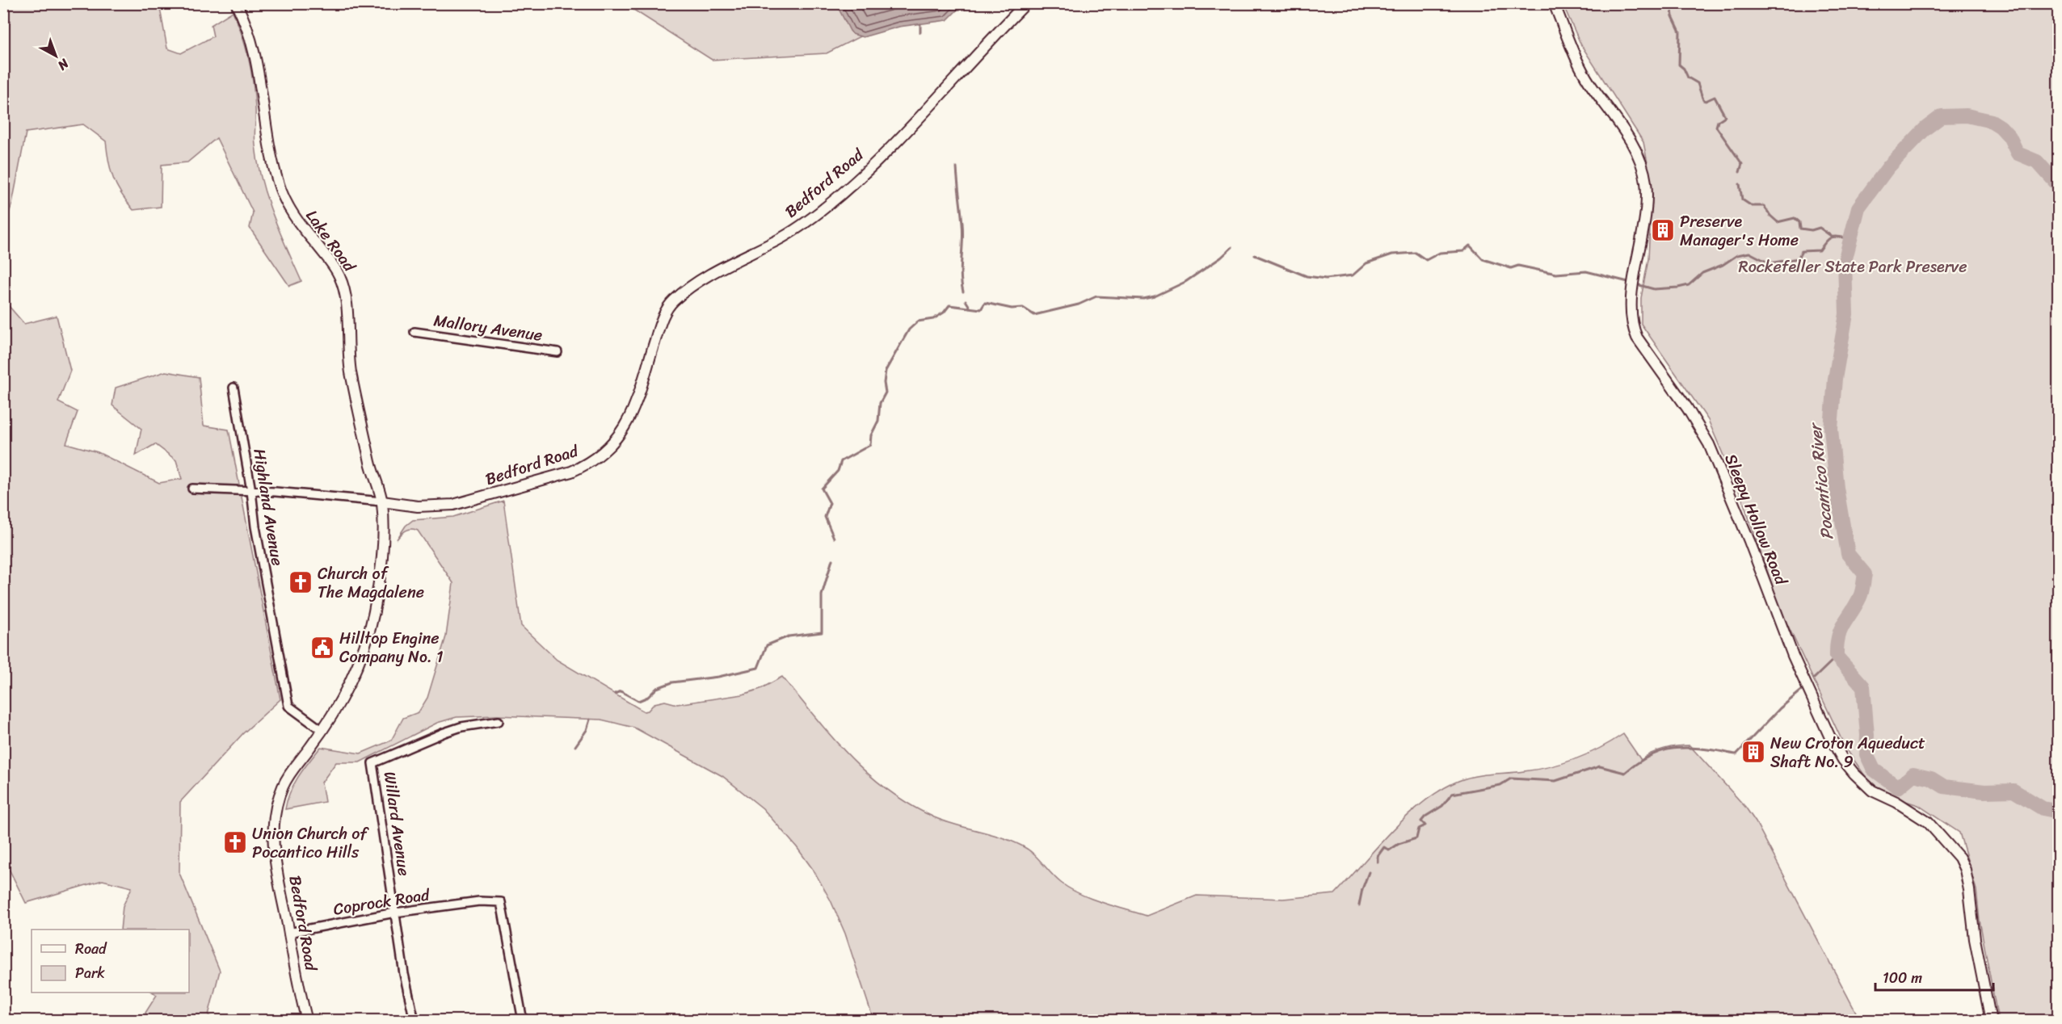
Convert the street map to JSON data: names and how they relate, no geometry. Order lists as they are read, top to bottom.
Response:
{
  "streets": {
    "street": [
      "Bedford Road",
      "Lake Road",
      "Mallory Avenue",
      "Highland Avenue",
      "Sleepy Hollow Road",
      "Willard Avenue",
      "Coprock Road"
    ]
  },
  "crossings": [
    ["Bedford Road", "Lake Road"],
    ["Bedford Road", "Highland Avenue"],
    ["Bedford Road", "Coprock Road"],
    ["Willard Avenue", "Coprock Road"]
  ],
  "water": ["Pocantico River"],
  "parks": ["Rockefeller State Park Preserve"],
  "places": {
    "building": ["Preserve Manager's Home", "New Croton Aqueduct Shaft No. 9"],
    "church": ["Church of The Magdalene", "Union Church of Pocantico Hills"],
    "public building": ["Hilltop Engine Company No. 1"]
  },
  "legend": ["Road", "Park"],
  "scale_bar": "100 m",
  "north": "bottom right"
}
